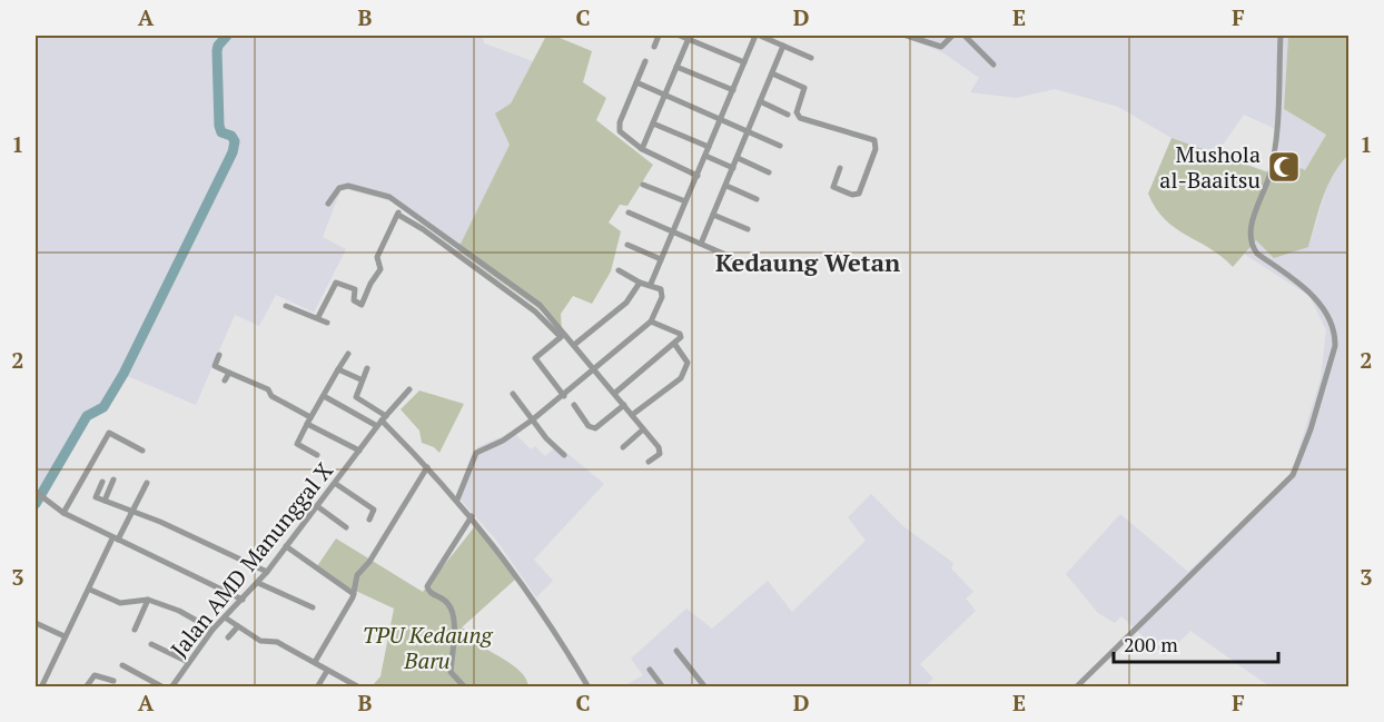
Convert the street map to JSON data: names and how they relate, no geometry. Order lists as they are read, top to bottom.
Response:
{
  "streets": {
    "street": ["Jalan AMD Manunggal X"]
  },
  "districts": ["Kedaung Wetan"],
  "parks": ["TPU Kedaung Baru"],
  "places": {
    "mosque": ["Mushola al-Baaitsu"]
  },
  "scale_bar": "200 m",
  "grid": {
    "columns": [
      "A",
      "B",
      "C",
      "D",
      "E",
      "F"
    ],
    "rows": ["1", "2", "3"]
  }
}
